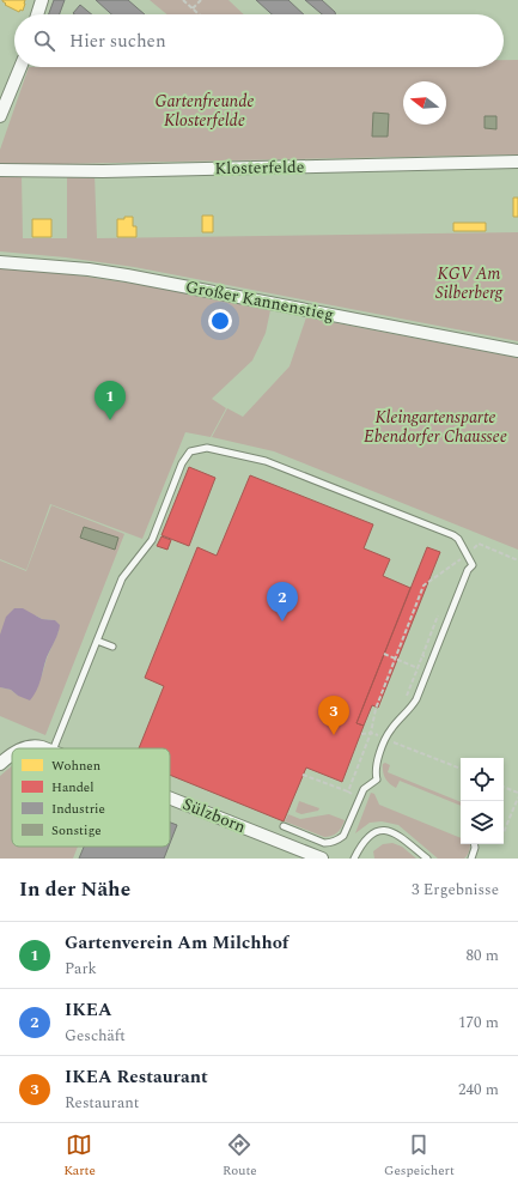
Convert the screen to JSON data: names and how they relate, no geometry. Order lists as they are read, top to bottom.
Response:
{
  "streets": {
    "street": ["Klosterfelde", "Großer Kannenstieg", "Sülzborn"]
  },
  "parks": ["Gartenfreunde Klosterfelde", "KGV Am Silberberg", "Kleingartensparte Ebendorfer Chaussee"],
  "legend": [
    "Wohnen",
    "Handel",
    "Industrie",
    "Sonstige"
  ],
  "north": "left",
  "page": {
    "search": "Hier suchen",
    "pins": ["1", "2", "3"],
    "heading": ["In der Nähe", "3 Ergebnisse"],
    "list": [
      {
        "mark": "1",
        "name": "Gartenverein Am Milchhof",
        "note": "Park",
        "value": "80 m"
      },
      {
        "mark": "2",
        "name": "IKEA",
        "note": "Geschäft",
        "value": "170 m"
      },
      {
        "mark": "3",
        "name": "IKEA Restaurant",
        "note": "Restaurant",
        "value": "240 m"
      }
    ],
    "nav": ["Karte", "Route", "Gespeichert"]
  }
}
